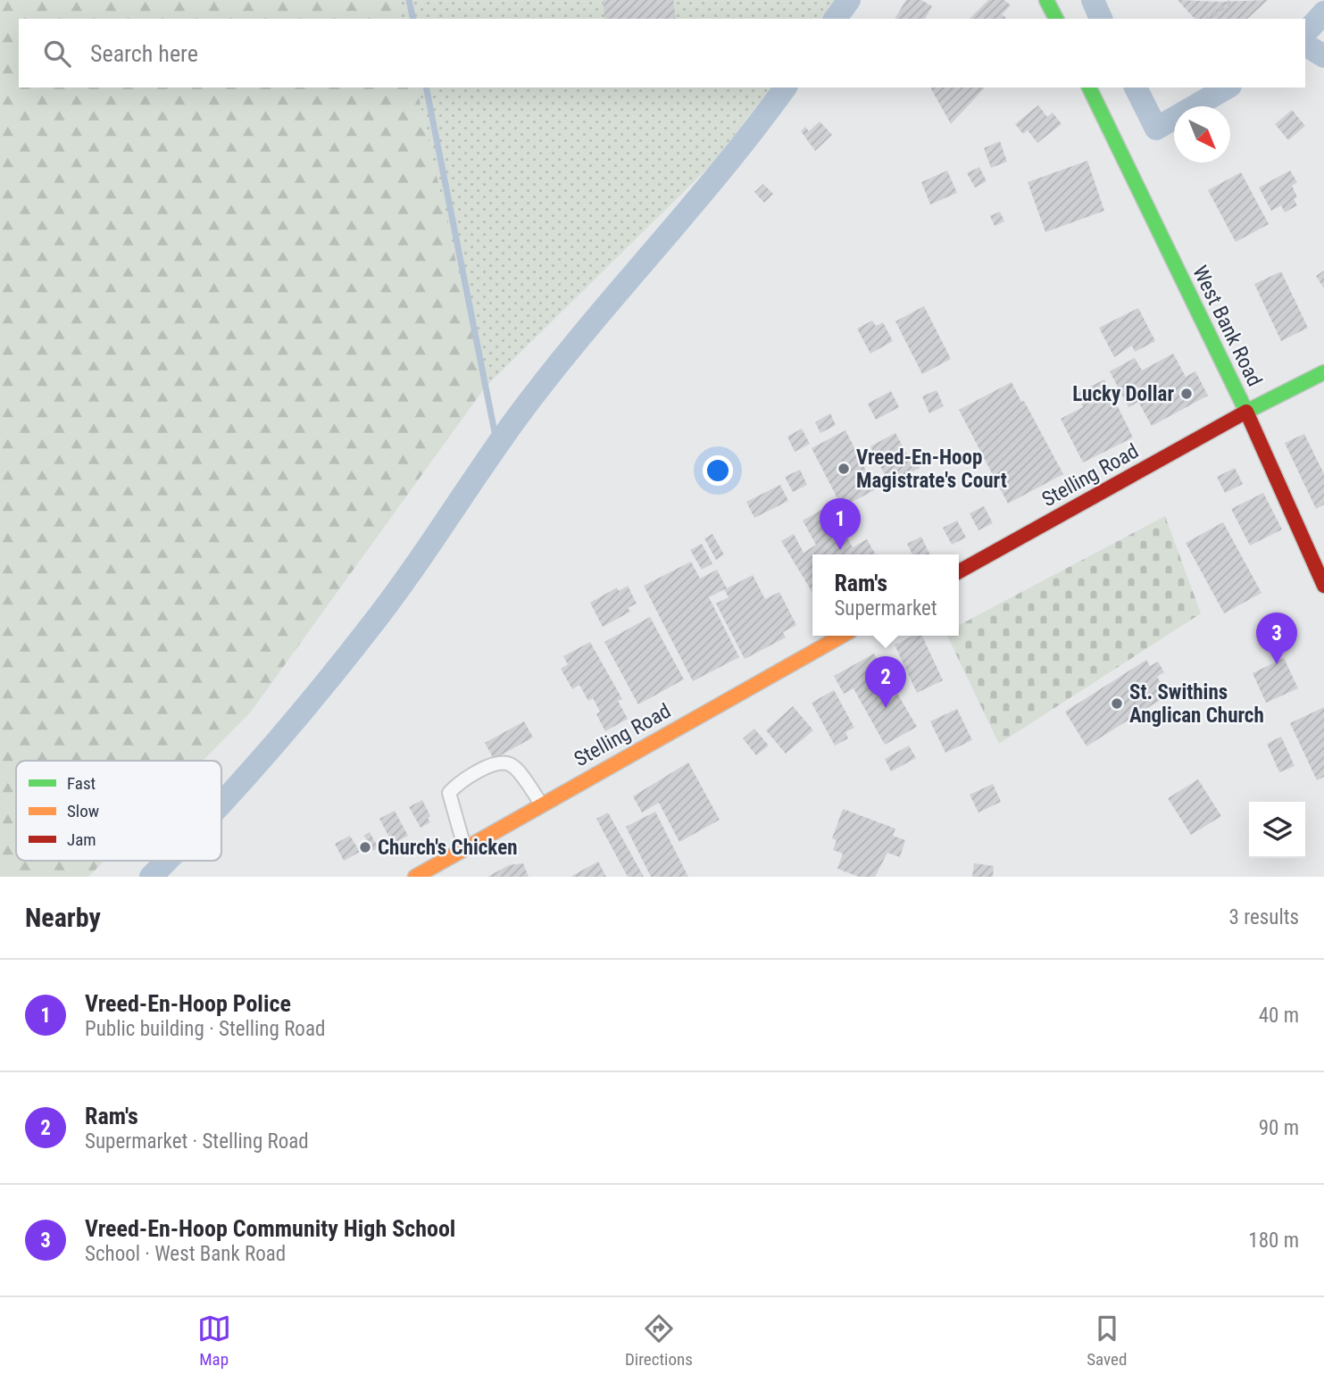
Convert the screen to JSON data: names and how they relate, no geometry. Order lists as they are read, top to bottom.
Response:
{
  "streets": {
    "street": ["West Bank Road", "Stelling Road"]
  },
  "crossings": [
    ["West Bank Road", "Stelling Road"]
  ],
  "places": [
    "Lucky Dollar",
    "Vreed-En-Hoop Magistrate's Court",
    "St. Swithins Anglican Church",
    "Church's Chicken"
  ],
  "legend": ["Fast", "Slow", "Jam"],
  "north": "bottom right",
  "page": {
    "search": "Search here",
    "pins": ["1", "3", "2"],
    "popup": ["Ram's", "Supermarket"],
    "heading": ["Nearby", "3 results"],
    "list": [
      {
        "mark": "1",
        "name": "Vreed-En-Hoop Police",
        "note": "Public building · Stelling Road",
        "value": "40 m"
      },
      {
        "mark": "2",
        "name": "Ram's",
        "note": "Supermarket · Stelling Road",
        "value": "90 m"
      },
      {
        "mark": "3",
        "name": "Vreed-En-Hoop Community High School",
        "note": "School · West Bank Road",
        "value": "180 m"
      }
    ],
    "nav": ["Map", "Directions", "Saved"]
  }
}
